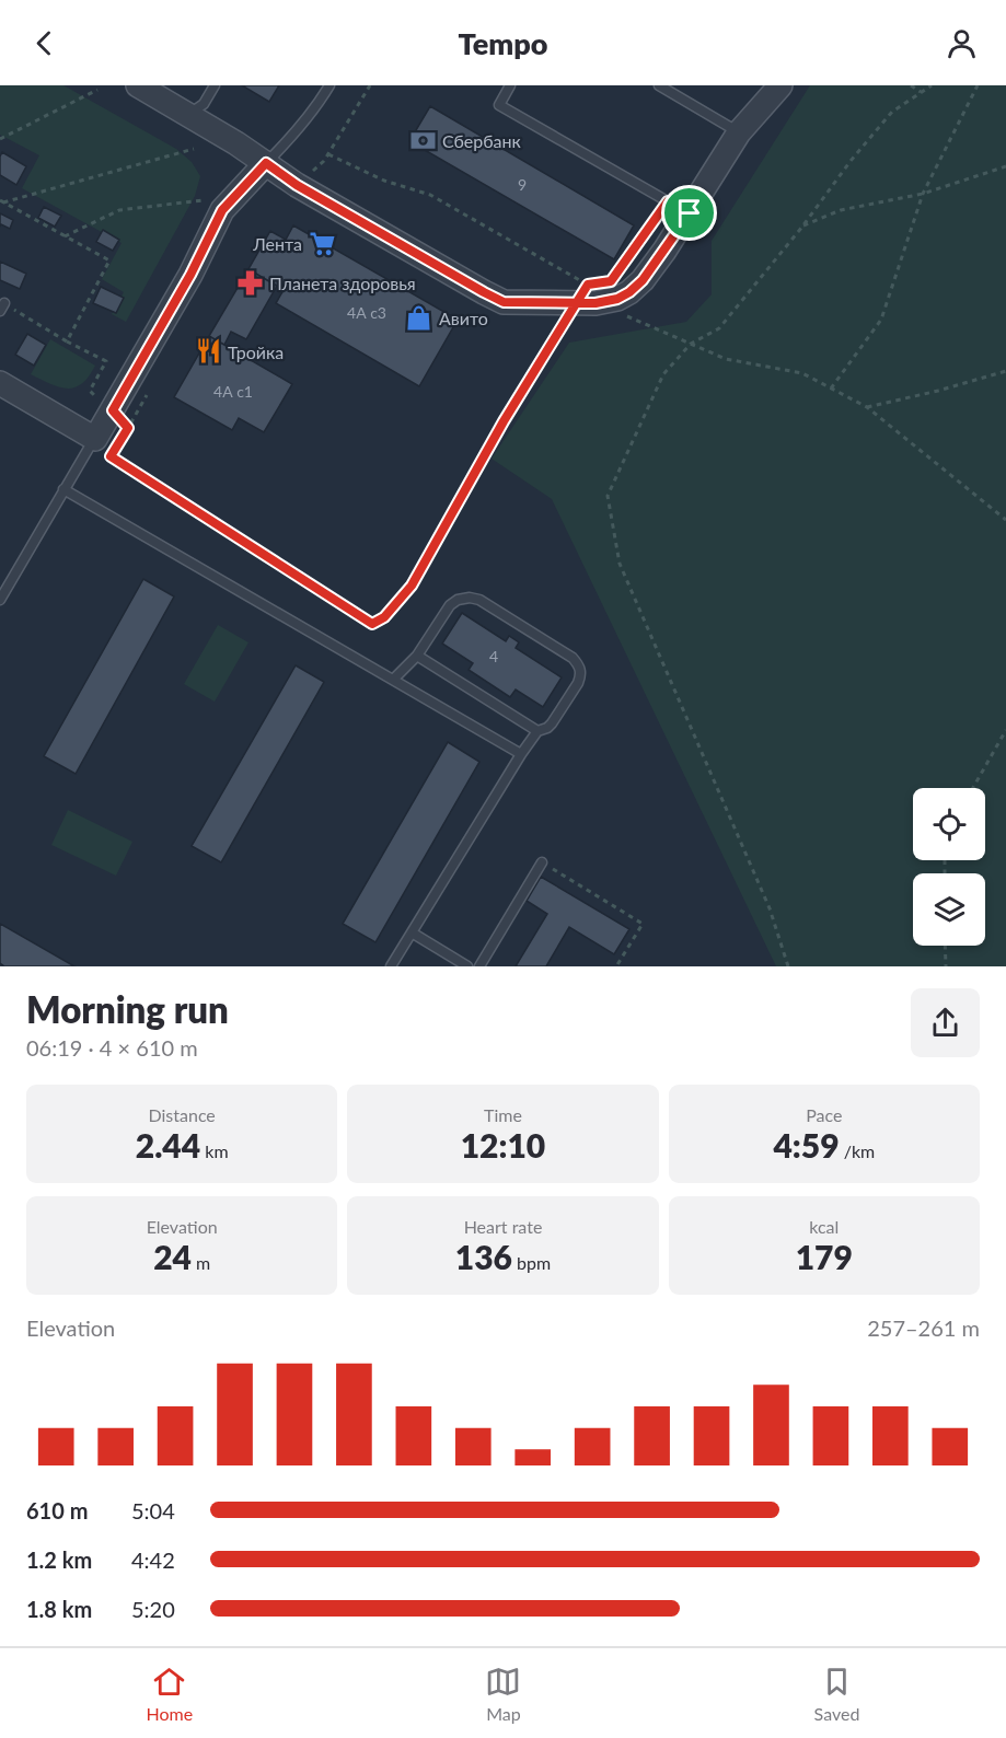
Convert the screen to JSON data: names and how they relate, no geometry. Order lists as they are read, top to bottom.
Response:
{
  "places": {
    "bank": ["Сбербанк"],
    "supermarket": ["Лента"],
    "pharmacy": ["Планета здоровья"],
    "shop": ["Авито"],
    "restaurant": ["Тройка"]
  },
  "house_numbers": [
    "9",
    "4А с3",
    "4А с1",
    "4"
  ],
  "page": {
    "header": "Tempo",
    "heading": ["Morning run", "06:19 · 4 × 610 m"],
    "stats": [
      ["Distance", "2.44 km"],
      ["Time", "12:10"],
      ["Pace", "4:59 /km"],
      ["Elevation", "24 m"],
      ["Heart rate", "136 bpm"],
      ["kcal", "179"]
    ],
    "chart": ["Elevation", "257–261 m"],
    "list": [
      {
        "name": "610 m",
        "note": "5:04"
      },
      {
        "name": "1.2 km",
        "note": "4:42"
      },
      {
        "name": "1.8 km",
        "note": "5:20"
      }
    ],
    "tabs": ["Home", "Map", "Saved"]
  }
}
